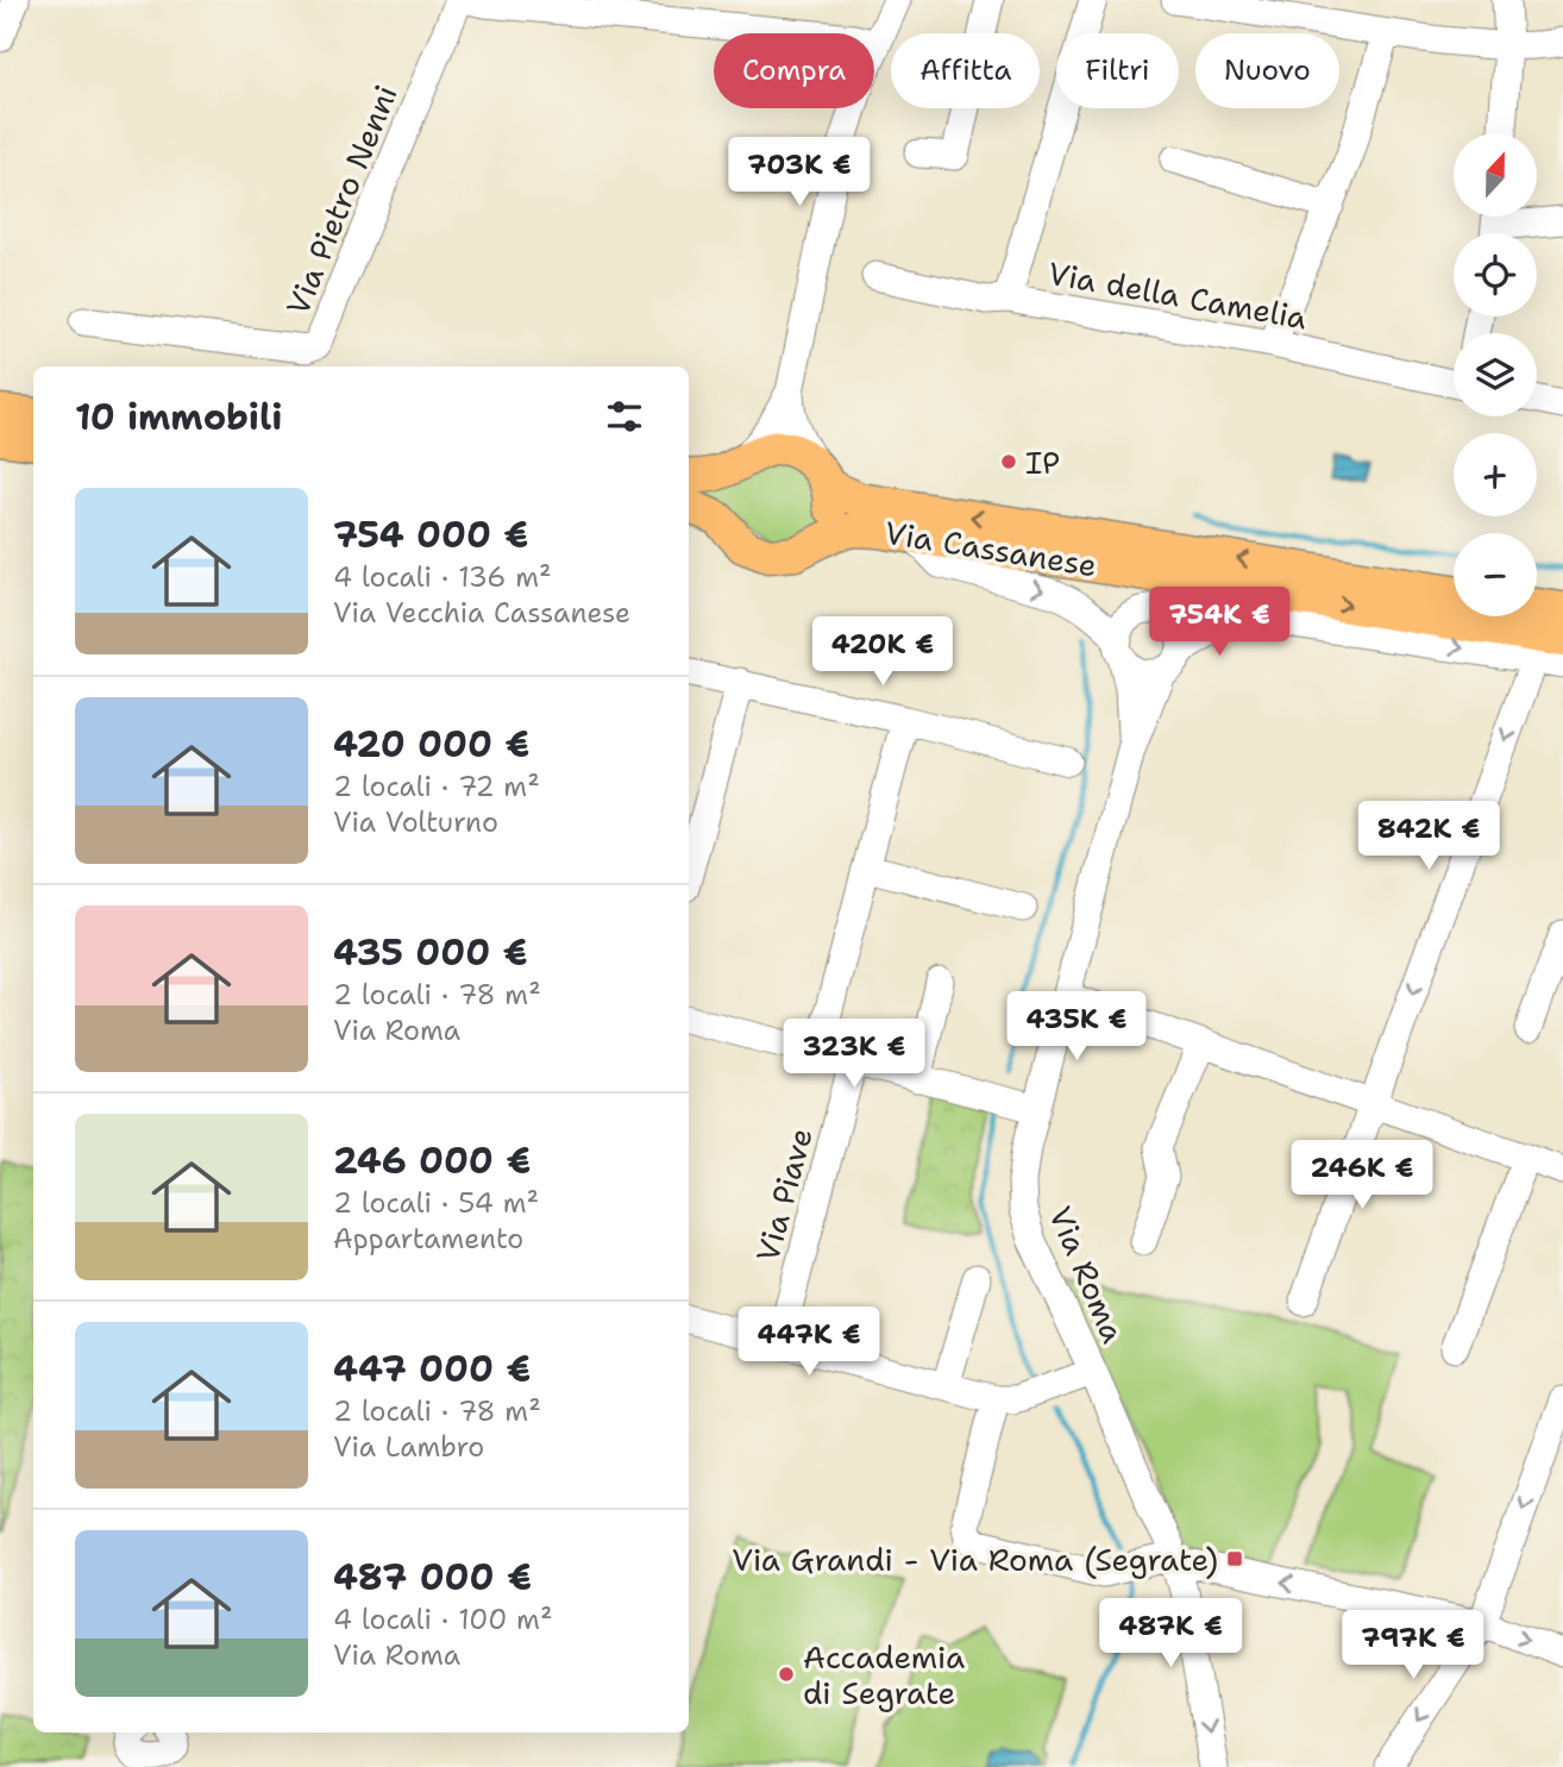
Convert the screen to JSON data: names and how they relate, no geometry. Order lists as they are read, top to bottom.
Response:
{
  "streets": {
    "main road": ["Via Cassanese"],
    "street": [
      "Via Pietro Nenni",
      "Via della Camelia",
      "Via Piave",
      "Via Roma"
    ]
  },
  "places": {
    "other": ["IP", "Accademia di Segrate"],
    "transit": ["Via Grandi - Via Roma (Segrate)"]
  },
  "north": "top",
  "page": {
    "chip": [
      "Compra",
      "Affitta",
      "Filtri",
      "Nuovo"
    ],
    "map_buttons": ["+", "−"],
    "price": [
      "703K €",
      "754K €",
      "420K €",
      "842K €",
      "435K €",
      "323K €",
      "246K €",
      "447K €",
      "487K €",
      "797K €"
    ],
    "heading": "10 immobili",
    "list": [
      {
        "name": "754 000 €",
        "note": "4 locali · 136 m² · Via Vecchia Cassanese"
      },
      {
        "name": "420 000 €",
        "note": "2 locali · 72 m² · Via Volturno"
      },
      {
        "name": "435 000 €",
        "note": "2 locali · 78 m² · Via Roma"
      },
      {
        "name": "246 000 €",
        "note": "2 locali · 54 m² · Appartamento"
      },
      {
        "name": "447 000 €",
        "note": "2 locali · 78 m² · Via Lambro"
      },
      {
        "name": "487 000 €",
        "note": "4 locali · 100 m² · Via Roma"
      }
    ]
  }
}
